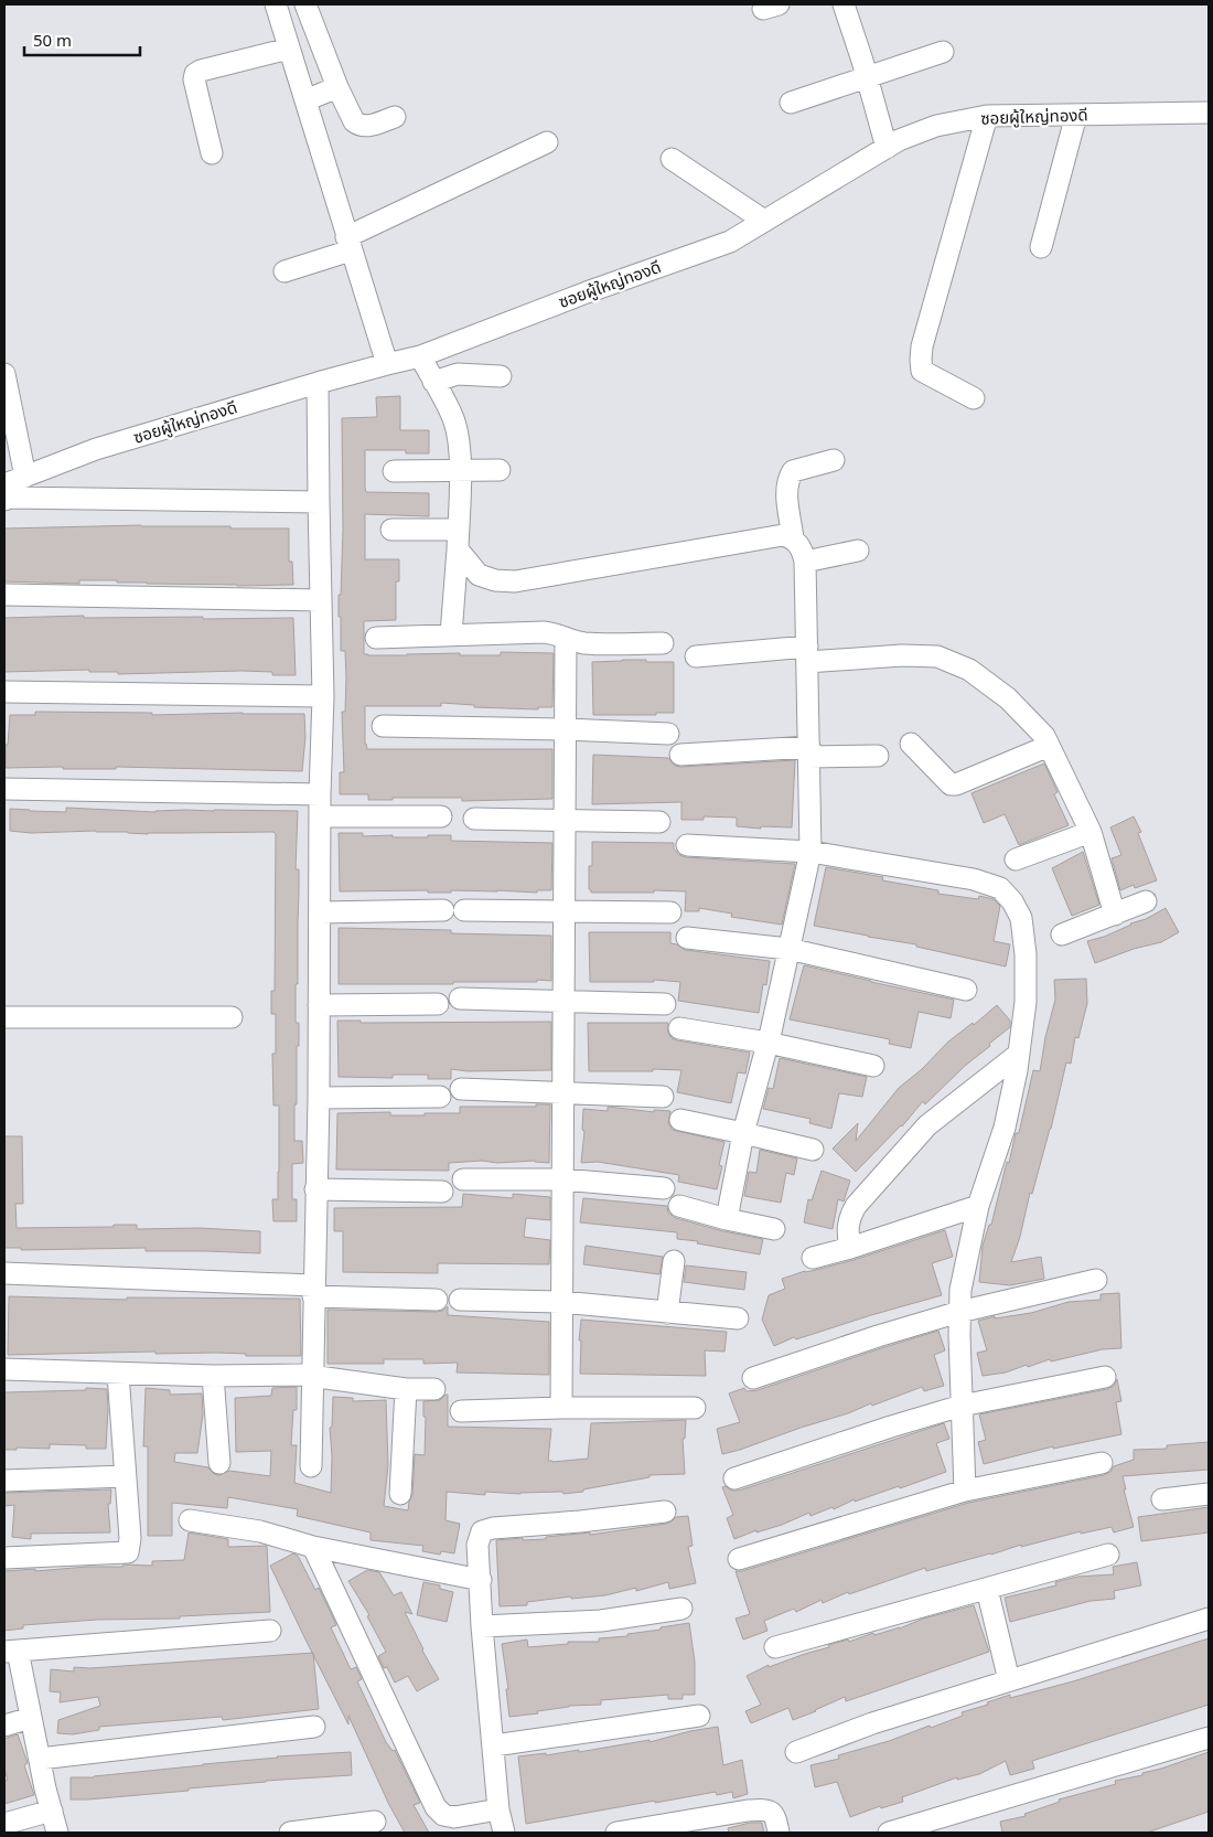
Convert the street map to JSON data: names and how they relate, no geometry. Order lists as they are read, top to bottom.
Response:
{
  "streets": {
    "street": ["ซอยผู้ใหญ่ทองดี"]
  },
  "scale_bar": "50 m"
}
